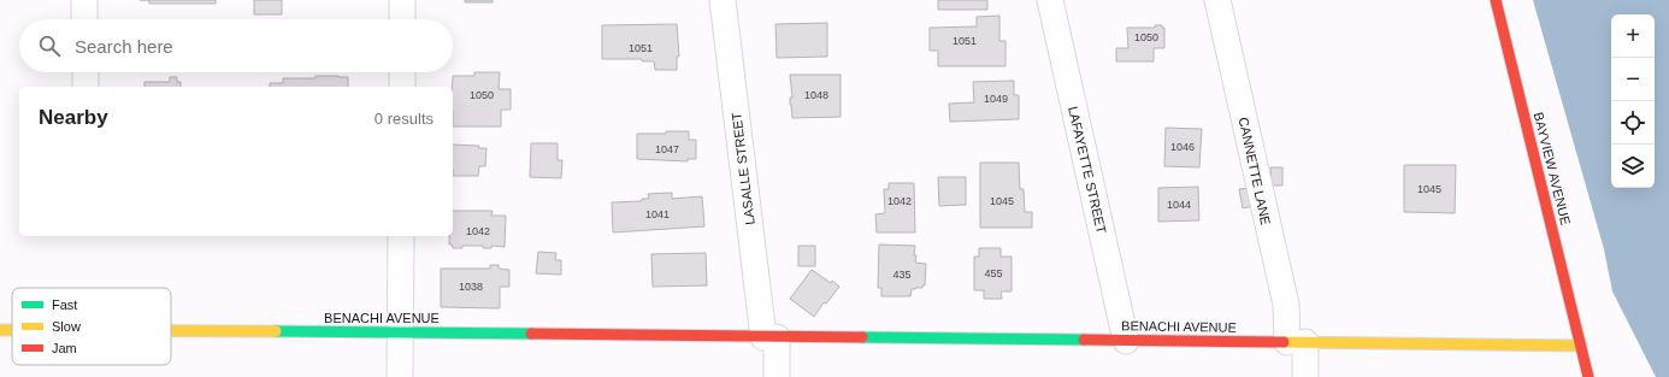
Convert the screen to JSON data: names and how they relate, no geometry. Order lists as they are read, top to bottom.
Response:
{
  "streets": {
    "street": [
      "LASALLE STREET",
      "BAYVIEW AVENUE",
      "LAFAYETTE STREET",
      "CANNETTE LANE",
      "BENACHI AVENUE"
    ]
  },
  "crossings": [
    ["LASALLE STREET", "BENACHI AVENUE"],
    ["BAYVIEW AVENUE", "BENACHI AVENUE"],
    ["LAFAYETTE STREET", "BENACHI AVENUE"],
    ["CANNETTE LANE", "BENACHI AVENUE"]
  ],
  "house_numbers": [
    "1050",
    "1051",
    "1051",
    "1050",
    "1048",
    "1049",
    "1046",
    "1047",
    "1045",
    "1042",
    "1045",
    "1044",
    "1041",
    "1042",
    "455",
    "435",
    "1038"
  ],
  "legend": ["Fast", "Slow", "Jam"],
  "page": {
    "map_buttons": ["+", "−"],
    "search": "Search here",
    "heading": ["Nearby", "0 results"]
  }
}
